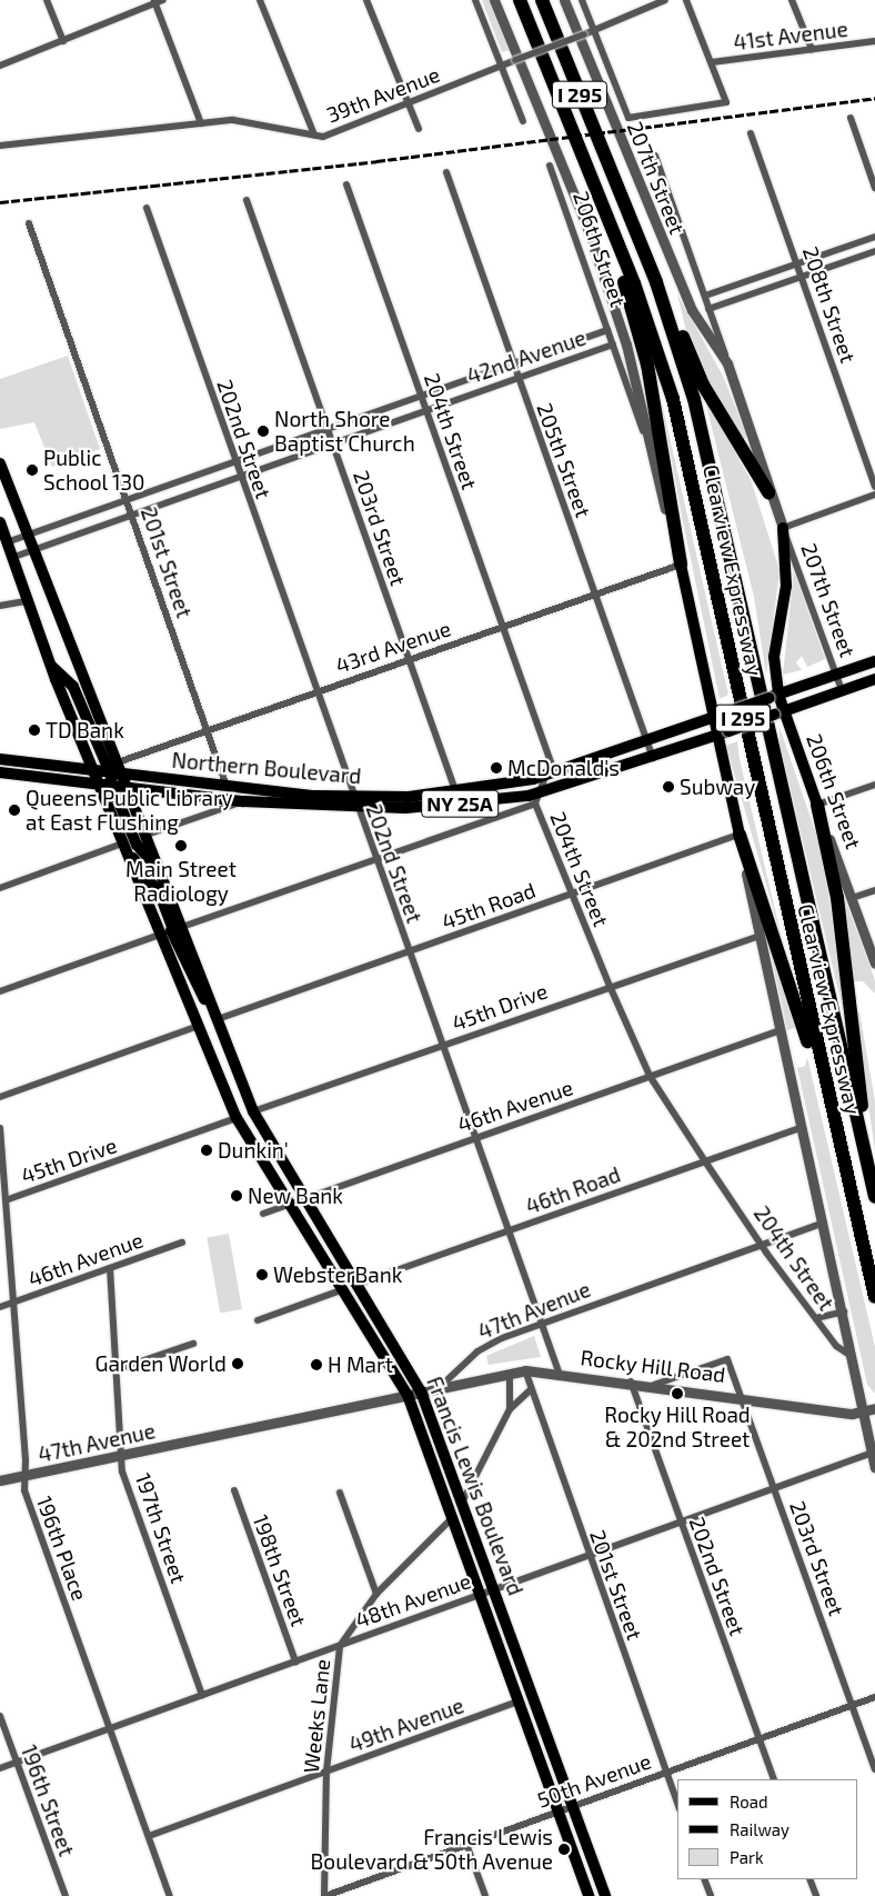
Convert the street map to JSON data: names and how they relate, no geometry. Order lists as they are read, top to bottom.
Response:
{
  "streets": {
    "highway": ["I 295", "Clearview Expressway"],
    "main road": [
      "206th Street",
      "Northern Boulevard",
      "NY 25A",
      "Francis Lewis Boulevard"
    ],
    "street": [
      "41st Avenue",
      "39th Avenue",
      "207th Street",
      "208th Street",
      "42nd Avenue",
      "204th Street",
      "202nd Street",
      "205th Street",
      "203rd Street",
      "201st Street",
      "43rd Avenue",
      "45th Road",
      "45th Drive",
      "46th Avenue",
      "46th Road",
      "47th Avenue",
      "Rocky Hill Road",
      "197th Street",
      "196th Place",
      "198th Street",
      "48th Avenue",
      "Weeks Lane",
      "49th Avenue",
      "50th Avenue",
      "196th Street"
    ]
  },
  "crossings": [
    ["207th Street", "206th Street"],
    ["207th Street", "Northern Boulevard"],
    ["206th Street", "42nd Avenue"],
    ["206th Street", "Northern Boulevard"],
    ["42nd Avenue", "204th Street"],
    ["42nd Avenue", "202nd Street"],
    ["42nd Avenue", "205th Street"],
    ["42nd Avenue", "203rd Street"],
    ["42nd Avenue", "201st Street"],
    ["42nd Avenue", "Francis Lewis Boulevard"],
    ["204th Street", "43rd Avenue"],
    ["204th Street", "Northern Boulevard"],
    ["204th Street", "45th Road"],
    ["204th Street", "45th Drive"],
    ["204th Street", "46th Avenue"],
    ["204th Street", "46th Road"],
    ["204th Street", "47th Avenue"],
    ["202nd Street", "43rd Avenue"],
    ["202nd Street", "Northern Boulevard"],
    ["202nd Street", "45th Road"],
    ["202nd Street", "45th Drive"],
    ["202nd Street", "46th Avenue"],
    ["202nd Street", "46th Road"],
    ["202nd Street", "47th Avenue"],
    ["202nd Street", "Rocky Hill Road"],
    ["202nd Street", "48th Avenue"],
    ["202nd Street", "50th Avenue"],
    ["205th Street", "43rd Avenue"],
    ["205th Street", "Northern Boulevard"],
    ["203rd Street", "43rd Avenue"],
    ["203rd Street", "Northern Boulevard"],
    ["203rd Street", "Rocky Hill Road"],
    ["203rd Street", "48th Avenue"],
    ["203rd Street", "50th Avenue"],
    ["201st Street", "43rd Avenue"],
    ["201st Street", "Northern Boulevard"],
    ["201st Street", "Rocky Hill Road"],
    ["201st Street", "48th Avenue"],
    ["201st Street", "50th Avenue"],
    ["43rd Avenue", "Francis Lewis Boulevard"],
    ["Northern Boulevard", "Francis Lewis Boulevard"],
    ["45th Road", "Francis Lewis Boulevard"],
    ["45th Drive", "Francis Lewis Boulevard"],
    ["45th Drive", "196th Place"],
    ["46th Avenue", "Francis Lewis Boulevard"],
    ["46th Avenue", "197th Street"],
    ["46th Avenue", "196th Place"],
    ["46th Road", "Francis Lewis Boulevard"],
    ["47th Avenue", "Rocky Hill Road"],
    ["47th Avenue", "Francis Lewis Boulevard"],
    ["47th Avenue", "197th Street"],
    ["47th Avenue", "196th Place"],
    ["Francis Lewis Boulevard", "48th Avenue"],
    ["Francis Lewis Boulevard", "Weeks Lane"],
    ["Francis Lewis Boulevard", "49th Avenue"],
    ["Francis Lewis Boulevard", "50th Avenue"],
    ["197th Street", "48th Avenue"],
    ["196th Place", "48th Avenue"],
    ["196th Place", "49th Avenue"],
    ["198th Street", "48th Avenue"],
    ["48th Avenue", "Weeks Lane"],
    ["48th Avenue", "196th Street"],
    ["Weeks Lane", "49th Avenue"],
    ["Weeks Lane", "50th Avenue"]
  ],
  "places": [
    "North Shore Baptist Church",
    "Public School 130",
    "TD Bank",
    "McDonald's",
    "Subway",
    "Queens Public Library at East Flushing",
    "Main Street Radiology",
    "Dunkin'",
    "New Bank",
    "WebsterBank",
    "Garden World",
    "H Mart",
    "Rocky Hill Road & 202nd Street",
    "Francis Lewis Boulevard & 50th Avenue"
  ],
  "legend": ["Road", "Railway", "Park"]
}
